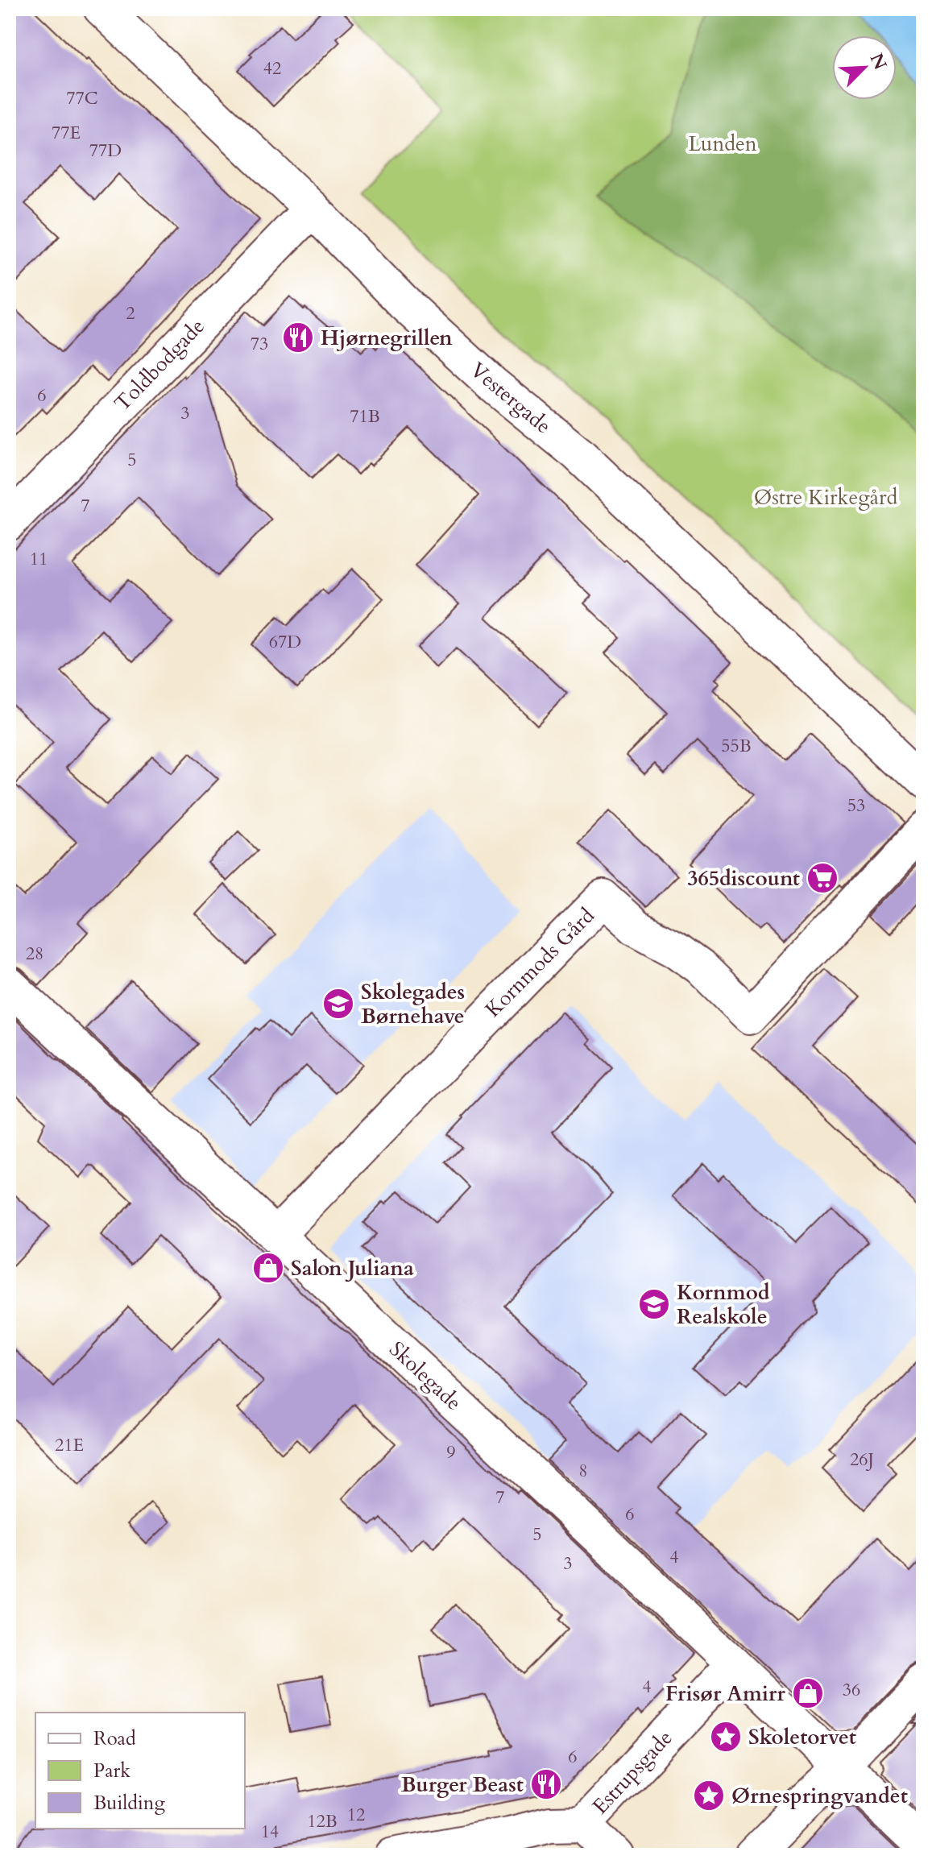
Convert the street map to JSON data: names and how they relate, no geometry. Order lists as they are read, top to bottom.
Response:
{
  "streets": {
    "street": [
      "Toldbodgade",
      "Vestergade",
      "Kornmods Gård",
      "Skolegade",
      "Estrupsgade"
    ]
  },
  "crossings": [
    ["Toldbodgade", "Vestergade"],
    ["Kornmods Gård", "Skolegade"],
    ["Skolegade", "Estrupsgade"]
  ],
  "parks": ["Lunden", "Østre Kirkegård"],
  "places": {
    "restaurant": ["Hjørnegrillen", "Burger Beast"],
    "supermarket": ["365discount"],
    "school or university": ["Skolegades Børnehave", "Kornmod Realskole"],
    "shop": ["Salon Juliana", "Frisør Amirr"],
    "place": ["Skoletorvet", "Ørnespringvandet"]
  },
  "house_numbers": [
    "42",
    "77C",
    "77E",
    "77D",
    "2",
    "73",
    "6",
    "3",
    "71B",
    "5",
    "7",
    "11",
    "67D",
    "55B",
    "53",
    "28",
    "21E",
    "9",
    "26J",
    "8",
    "7",
    "6",
    "5",
    "4",
    "3",
    "4",
    "36",
    "6",
    "12",
    "12B",
    "14"
  ],
  "legend": ["Road", "Park", "Building"],
  "north": "top right"
}
